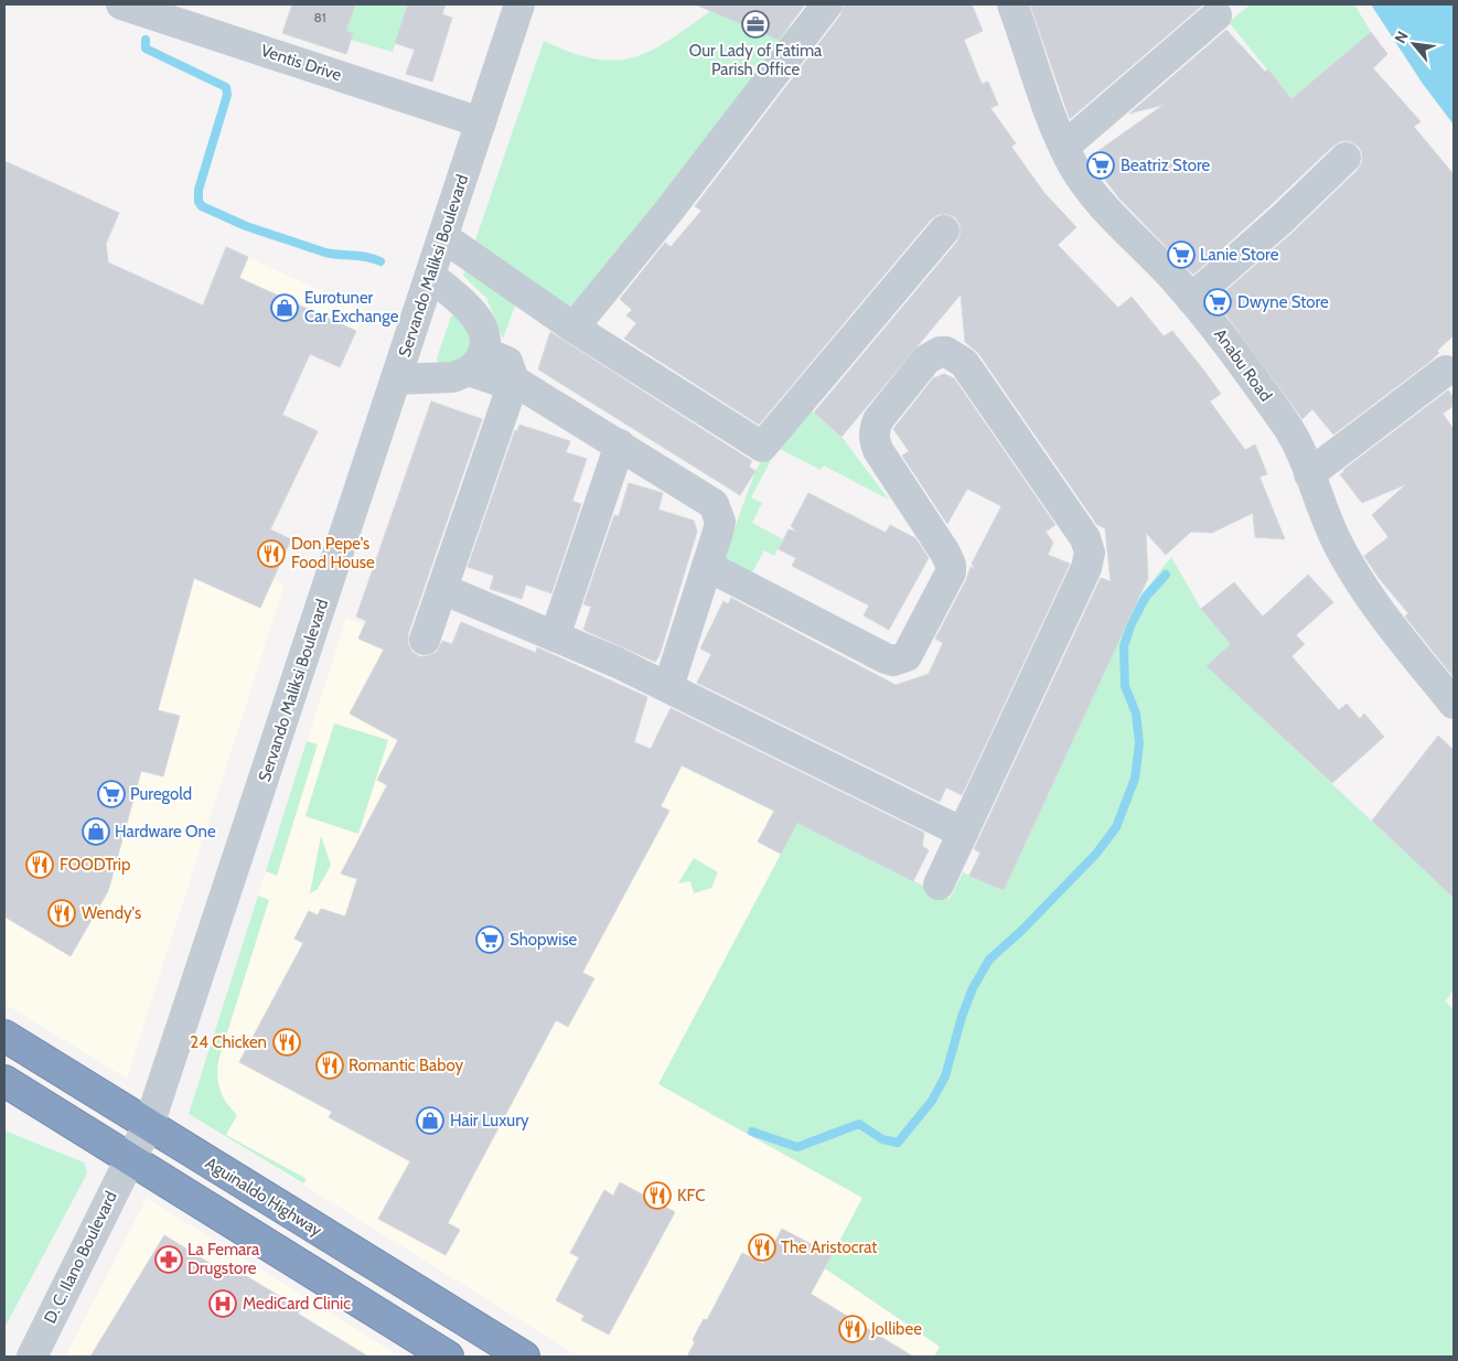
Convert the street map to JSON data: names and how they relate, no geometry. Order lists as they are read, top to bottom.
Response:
{
  "streets": {
    "highway": ["Aguinaldo Highway"],
    "street": [
      "Ventis Drive",
      "Servando Maliksi Boulevard",
      "Anabu Road",
      "D. C. Ilano Boulevard"
    ]
  },
  "crossings": [
    ["Ventis Drive", "Servando Maliksi Boulevard"],
    ["Servando Maliksi Boulevard", "Aguinaldo Highway"],
    ["Servando Maliksi Boulevard", "D. C. Ilano Boulevard"]
  ],
  "places": {
    "office": ["Our Lady of Fatima Parish Office"],
    "supermarket": [
      "Beatriz Store",
      "Lanie Store",
      "Dwyne Store",
      "Puregold",
      "Shopwise"
    ],
    "shop": ["Eurotuner Car Exchange", "Hardware One", "Hair Luxury"],
    "restaurant": [
      "Don Pepe's Food House",
      "FOODTrip",
      "Wendy's",
      "24 Chicken",
      "Romantic Baboy",
      "KFC",
      "The Aristocrat",
      "Jollibee"
    ],
    "pharmacy": ["La Femara Drugstore"],
    "hospital": ["MediCard Clinic"]
  },
  "house_numbers": ["81"],
  "north": "top left"
}
